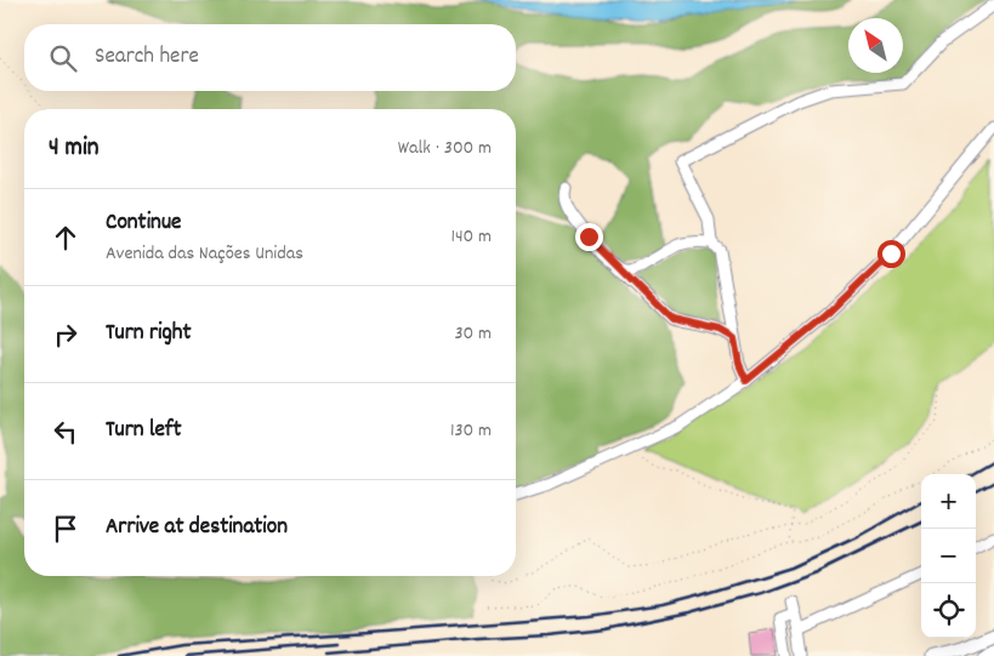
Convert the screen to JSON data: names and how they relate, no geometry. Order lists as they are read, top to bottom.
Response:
{
  "north": "top left",
  "page": {
    "search": "Search here",
    "heading": ["4 min", "Walk · 300 m"],
    "list": [
      ["Continue", "Avenida das Nações Unidas", "140 m"],
      ["Turn right", "30 m"],
      ["Turn left", "130 m"],
      "Arrive at destination"
    ],
    "map_buttons": ["+", "−"]
  }
}
